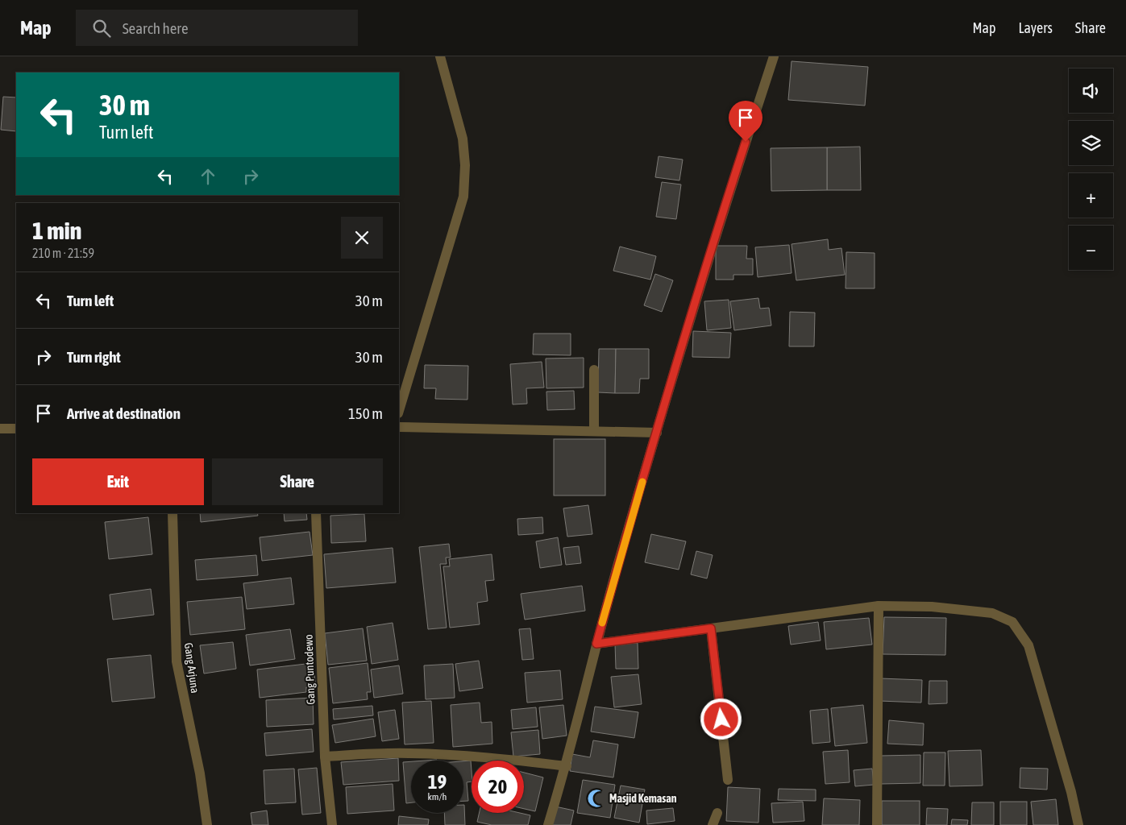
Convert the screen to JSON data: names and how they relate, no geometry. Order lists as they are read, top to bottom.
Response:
{
  "streets": {
    "street": ["Gang Arjuna", "Gang Puntodewo"]
  },
  "places": {
    "mosque": ["Masjid Kemasan"]
  },
  "page": {
    "header": "Map",
    "search": "Search here",
    "nav": ["Map", "Layers", "Share"],
    "map_buttons": ["+", "−"],
    "turn": ["30 m", "Turn left"],
    "heading": ["1 min", "210 m · 21:59"],
    "list": [
      {
        "name": "Turn left",
        "value": "30 m"
      },
      {
        "name": "Turn right",
        "value": "30 m"
      },
      {
        "name": "Arrive at destination",
        "value": "150 m"
      }
    ],
    "buttons": ["Exit", "Share"],
    "speed": "19 km/h",
    "limit": "20"
  }
}
